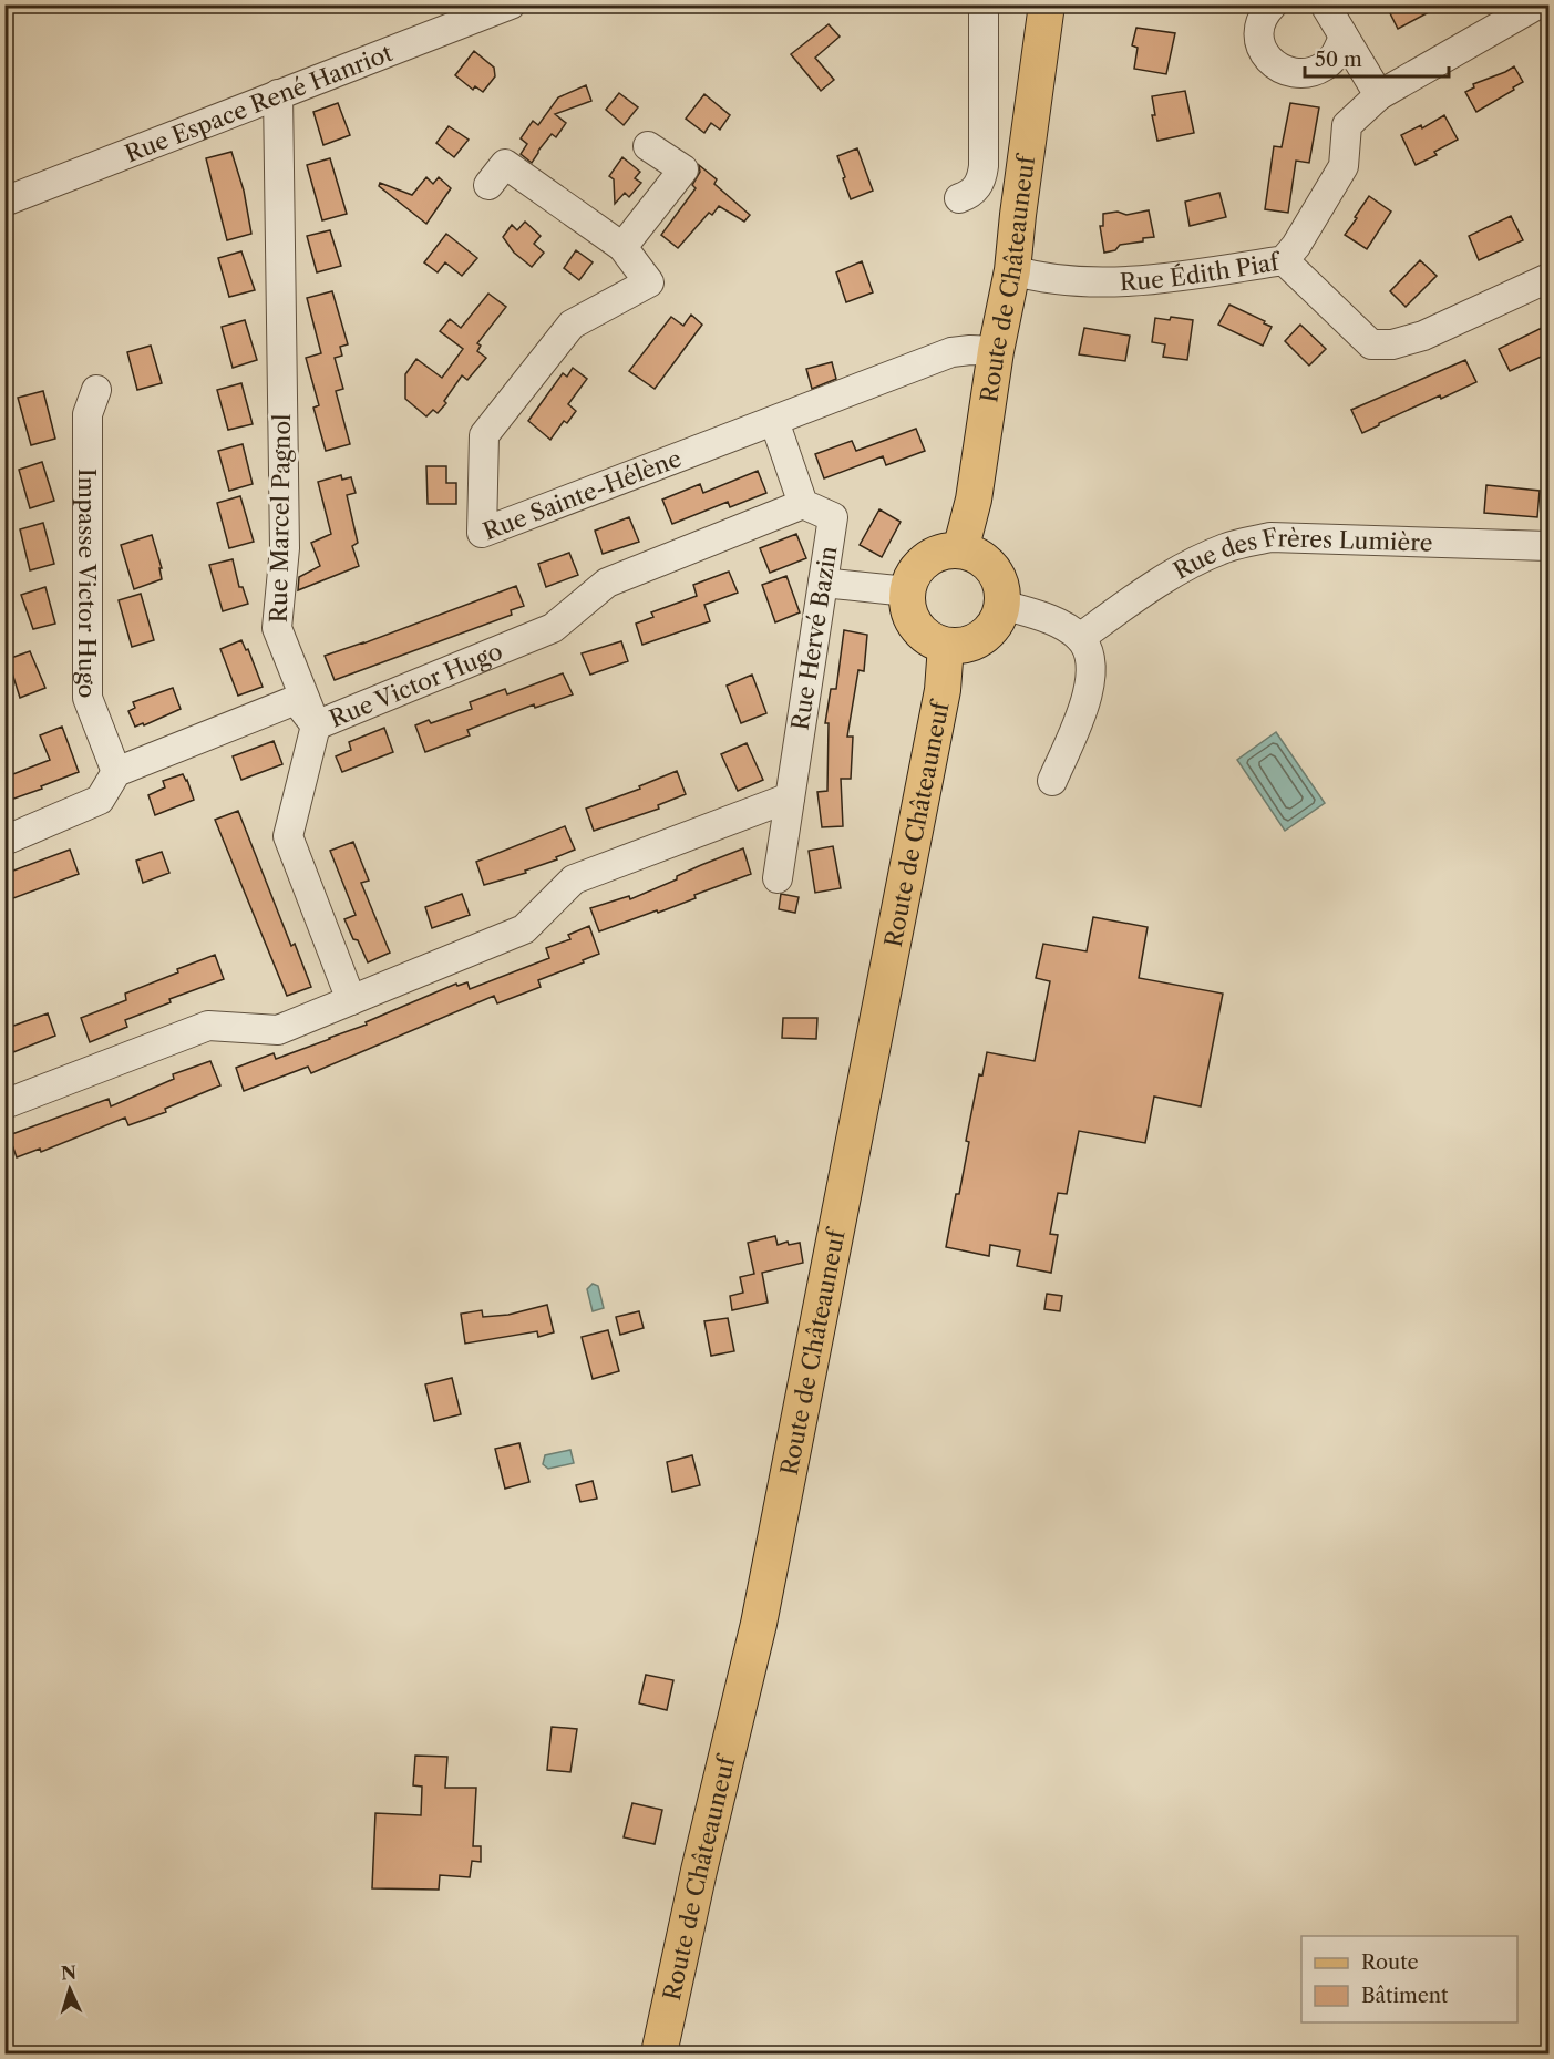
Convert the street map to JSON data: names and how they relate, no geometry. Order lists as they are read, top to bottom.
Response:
{
  "streets": {
    "main road": ["Route de Châteauneuf"],
    "street": [
      "Rue Espace René Hanriot",
      "Rue Édith Piaf",
      "Rue Sainte-Hélène",
      "Rue Marcel Pagnol",
      "Rue des Frères Lumière",
      "Impasse Victor Hugo",
      "Rue Hervé Bazin",
      "Rue Victor Hugo"
    ]
  },
  "crossings": [
    ["Rue Espace René Hanriot", "Rue Marcel Pagnol"],
    ["Rue Édith Piaf", "Route de Châteauneuf"],
    ["Route de Châteauneuf", "Rue Sainte-Hélène"],
    ["Rue Marcel Pagnol", "Rue Victor Hugo"],
    ["Impasse Victor Hugo", "Rue Victor Hugo"],
    ["Rue Hervé Bazin", "Rue Victor Hugo"]
  ],
  "legend": ["Route", "Bâtiment"],
  "scale_bar": "50 m",
  "north": "top"
}
